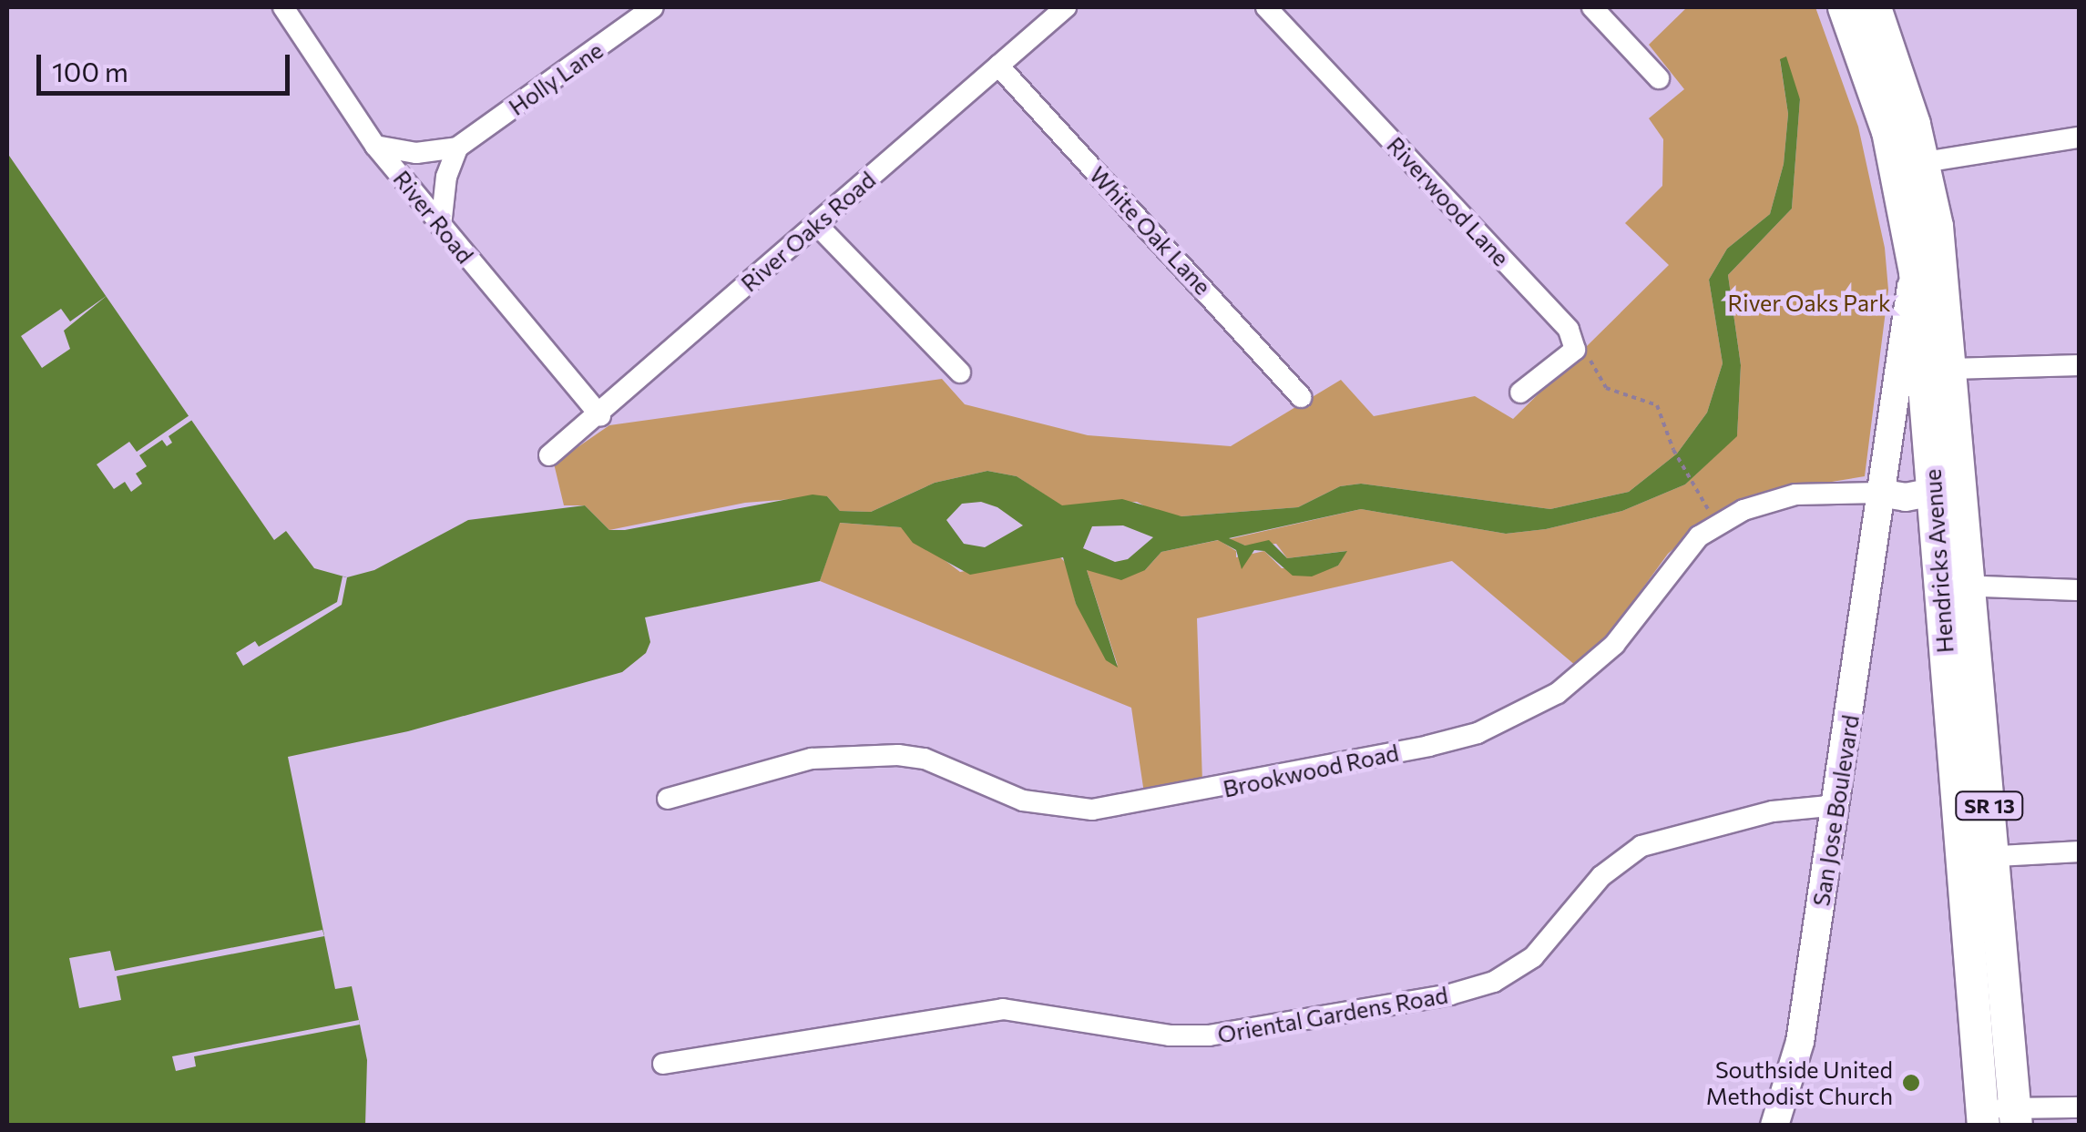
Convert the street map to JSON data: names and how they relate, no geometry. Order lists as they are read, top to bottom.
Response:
{
  "streets": {
    "main road": ["Hendricks Avenue", "SR 13"],
    "street": [
      "Holly Lane",
      "Riverwood Lane",
      "River Road",
      "White Oak Lane",
      "River Oaks Road",
      "Brookwood Road",
      "San Jose Boulevard",
      "Oriental Gardens Road"
    ]
  },
  "crossings": [
    ["Holly Lane", "River Road"],
    ["River Road", "River Oaks Road"],
    ["White Oak Lane", "River Oaks Road"],
    ["Hendricks Avenue", "San Jose Boulevard"],
    ["Brookwood Road", "San Jose Boulevard"],
    ["San Jose Boulevard", "Oriental Gardens Road"]
  ],
  "parks": ["River Oaks Park"],
  "places": ["Southside United Methodist Church"],
  "scale_bar": "100 m"
}
